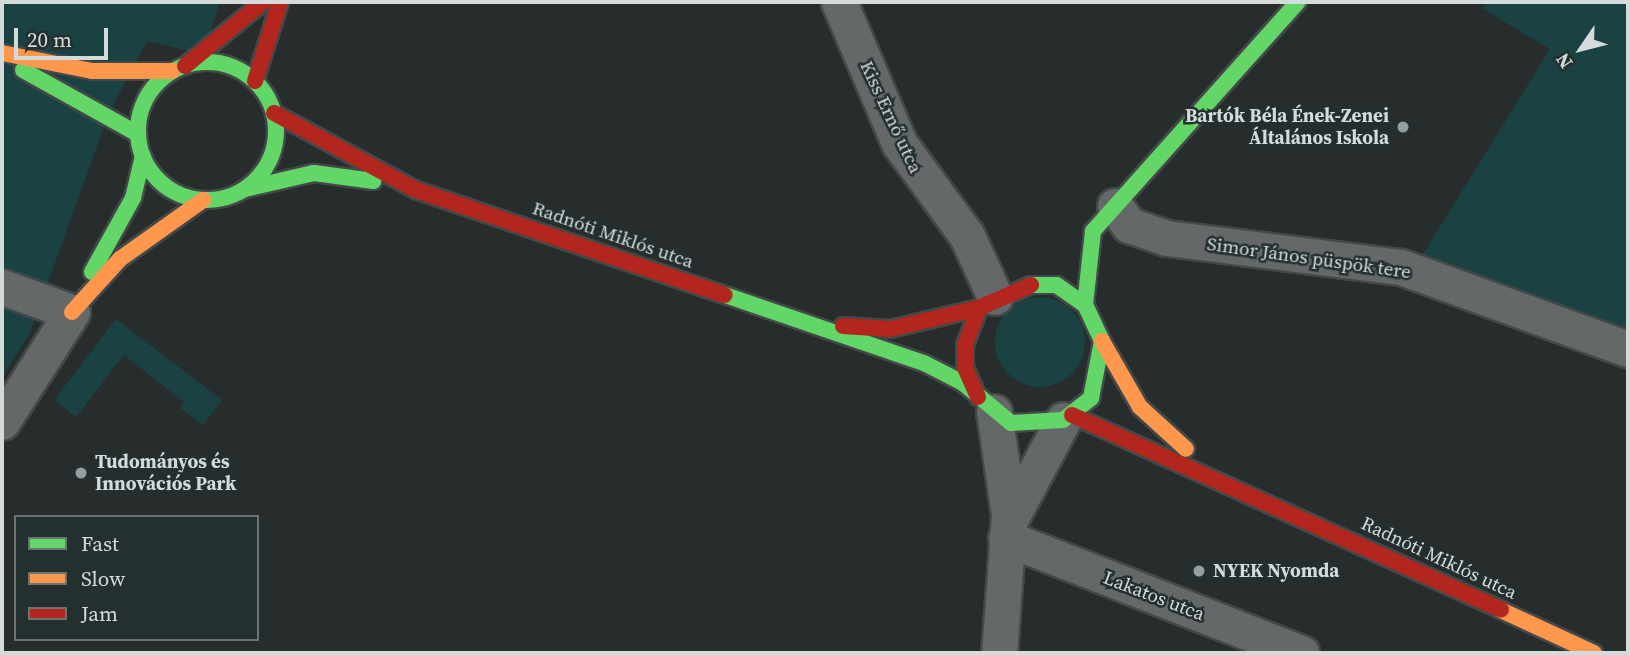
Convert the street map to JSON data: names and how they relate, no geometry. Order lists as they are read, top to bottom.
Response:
{
  "streets": {
    "street": [
      "Kiss Ernő utca",
      "Radnóti Miklós utca",
      "Simor János püspök tere",
      "Lakatos utca"
    ]
  },
  "crossings": [
    ["Kiss Ernő utca", "Radnóti Miklós utca"]
  ],
  "places": ["Bartók Béla Ének-Zenei Általános Iskola", "Tudományos és Innovációs Park", "NYEK Nyomda"],
  "legend": ["Fast", "Slow", "Jam"],
  "scale_bar": "20 m",
  "north": "bottom left"
}
